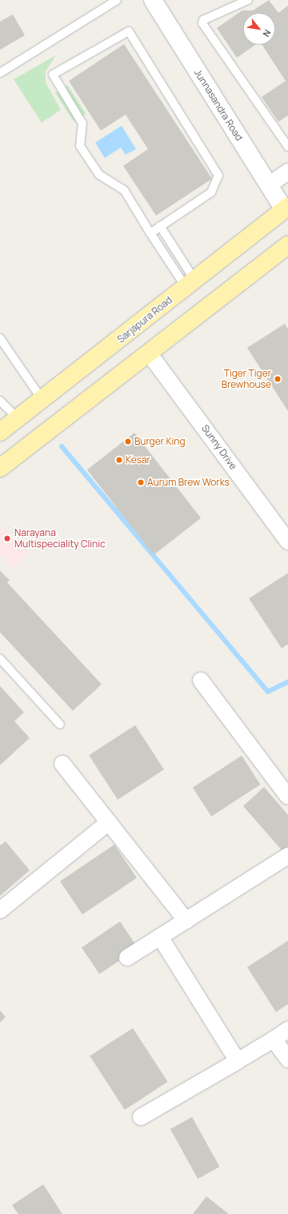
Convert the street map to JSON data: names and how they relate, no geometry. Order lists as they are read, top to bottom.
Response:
{
  "streets": {
    "main road": ["Sarjapura Road"],
    "street": ["Junnasandra Road", "Sunny Drive"]
  },
  "crossings": [
    ["Junnasandra Road", "Sarjapura Road"]
  ],
  "places": [
    "Tiger Tiger Brewhouse",
    "Burger King",
    "Kesar",
    "Aurum Brew Works",
    "Narayana Multispeciality Clinic"
  ],
  "north": "bottom right"
}
